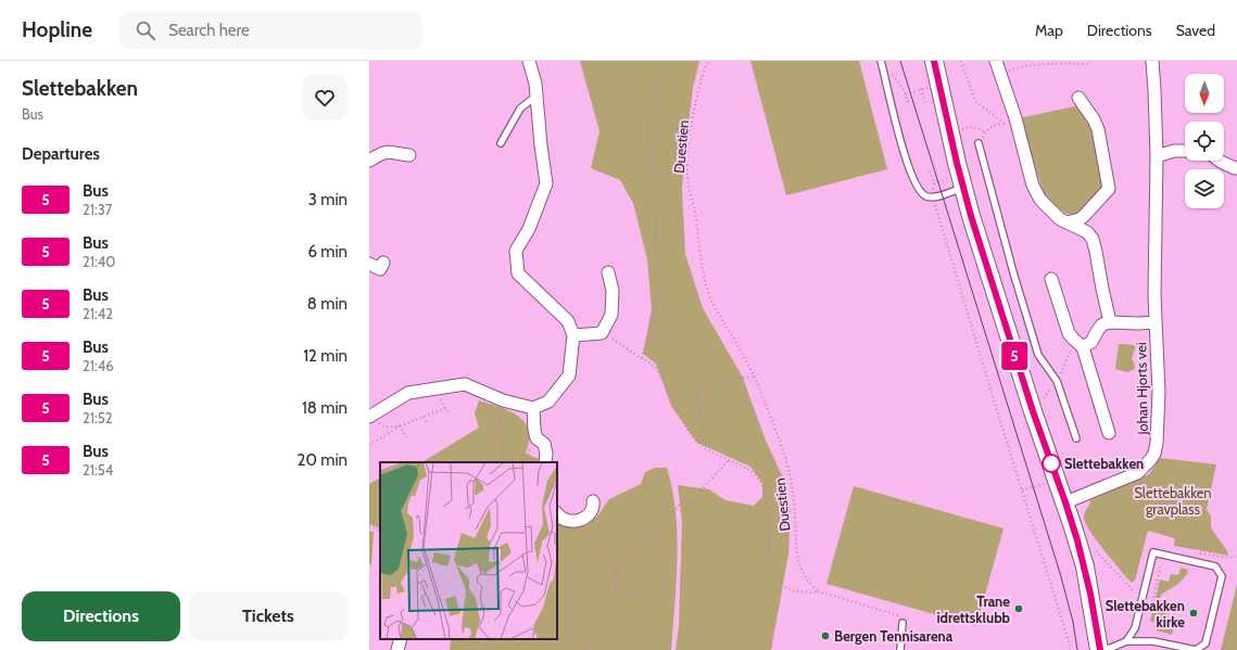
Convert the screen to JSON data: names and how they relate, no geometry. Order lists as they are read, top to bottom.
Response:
{
  "streets": {
    "street": ["Johan Hjorts vei"],
    "path": ["Duestien"]
  },
  "parks": ["Slettebakken gravplass"],
  "places": [
    "Slettebakken",
    "Trane idrettsklubb",
    "Slettebakken kirke",
    "Bergen Tennisarena"
  ],
  "lines": ["bus line 5"],
  "north": "bottom",
  "page": {
    "header": "Hopline",
    "search": "Search here",
    "nav": ["Map", "Directions", "Saved"],
    "heading": [
      ["Slettebakken", "Bus"],
      "Departures"
    ],
    "on_map": "5",
    "list": [
      {
        "mark": "5",
        "name": "Bus",
        "note": "21:37",
        "value": "3 min"
      },
      {
        "mark": "5",
        "name": "Bus",
        "note": "21:40",
        "value": "6 min"
      },
      {
        "mark": "5",
        "name": "Bus",
        "note": "21:42",
        "value": "8 min"
      },
      {
        "mark": "5",
        "name": "Bus",
        "note": "21:46",
        "value": "12 min"
      },
      {
        "mark": "5",
        "name": "Bus",
        "note": "21:52",
        "value": "18 min"
      },
      {
        "mark": "5",
        "name": "Bus",
        "note": "21:54",
        "value": "20 min"
      }
    ],
    "buttons": ["Directions", "Tickets"]
  }
}
